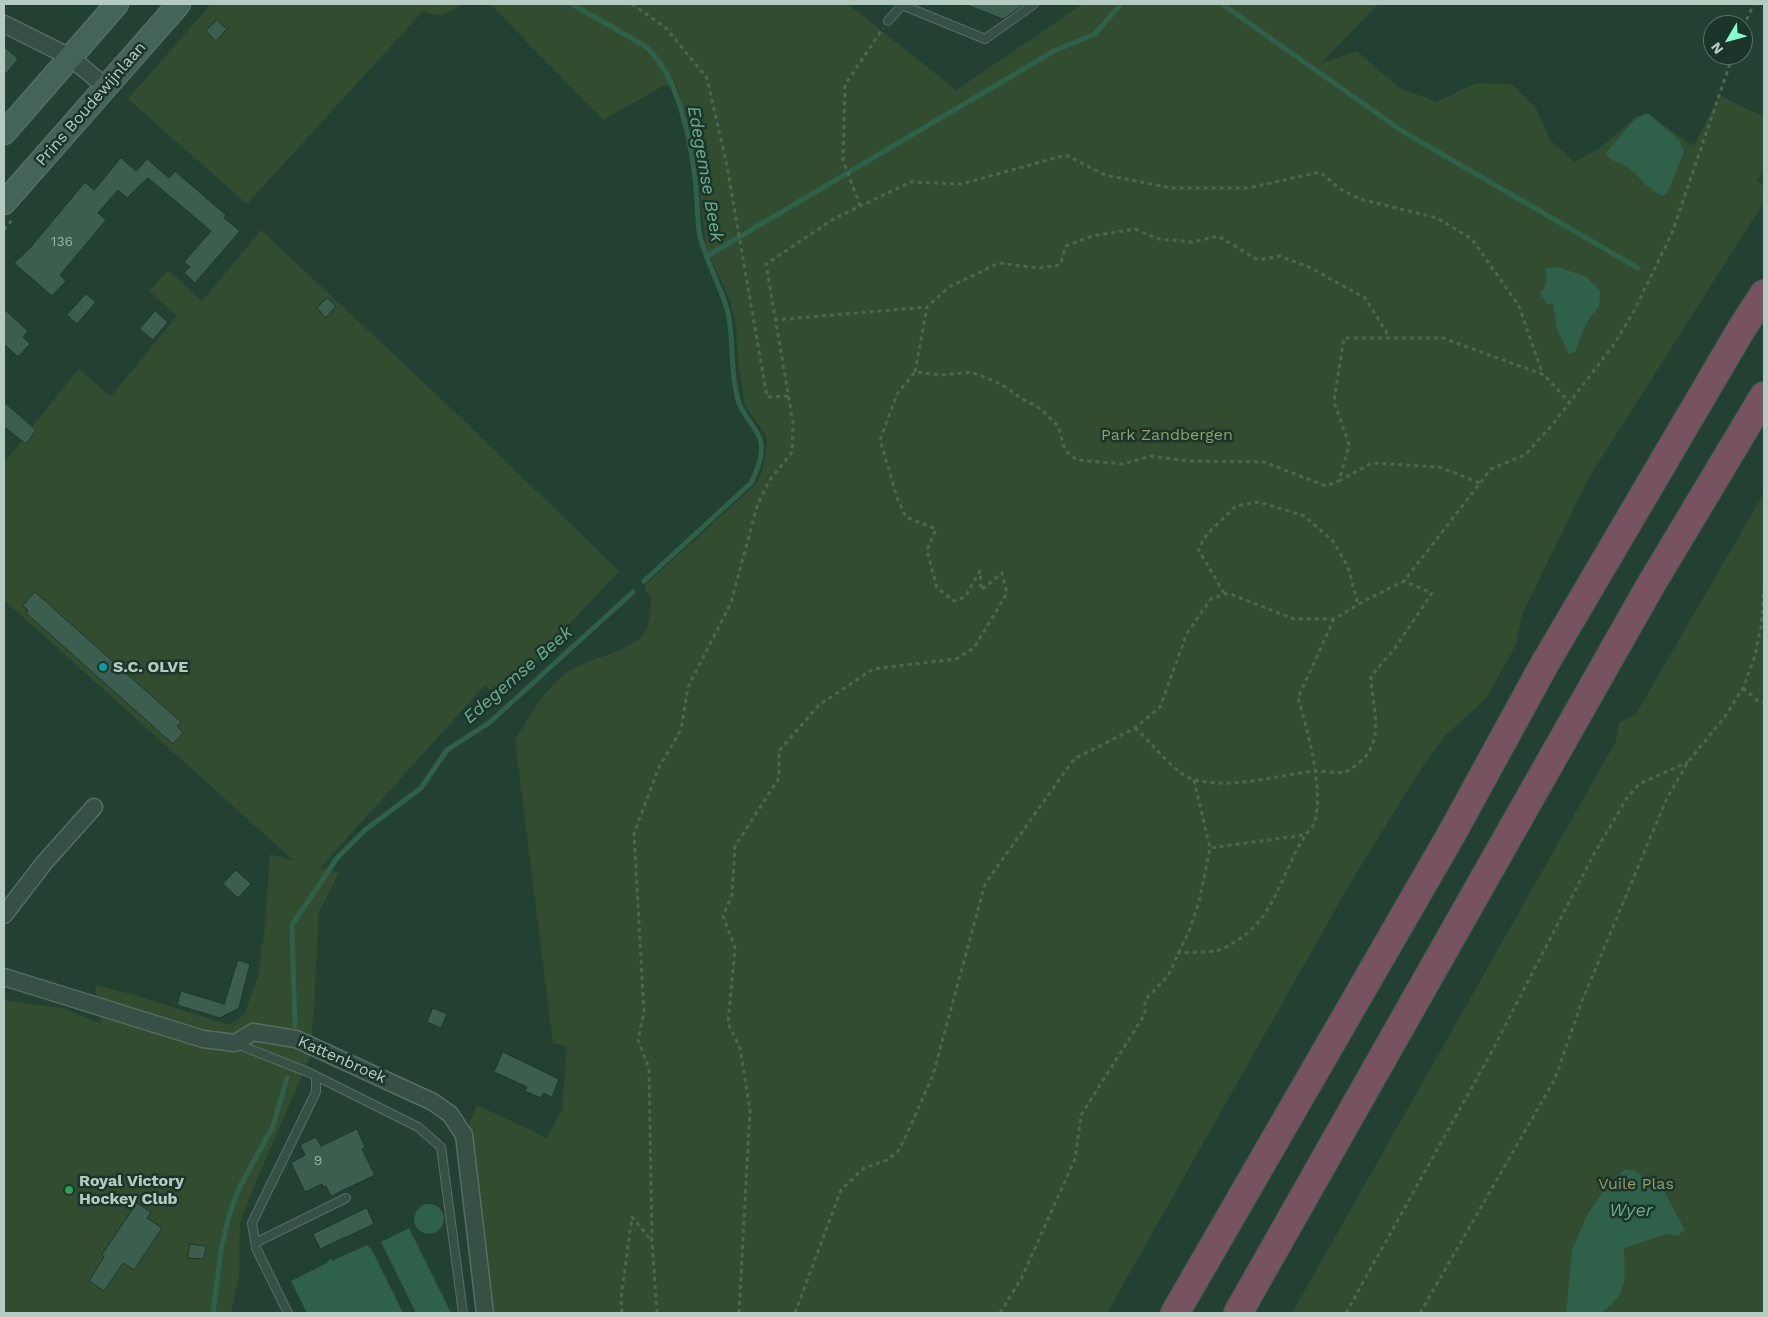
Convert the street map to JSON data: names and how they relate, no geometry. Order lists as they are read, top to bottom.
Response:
{
  "streets": {
    "main road": ["Prins Boudewijnlaan"],
    "street": ["Kattenbroek"]
  },
  "water": ["Edegemse Beek", "Wyer"],
  "parks": ["Park Zandbergen", "Vuile Plas"],
  "places": ["S.C. OLVE", "Royal Victory Hockey Club"],
  "house_numbers": ["136", "9"],
  "north": "bottom left"
}
